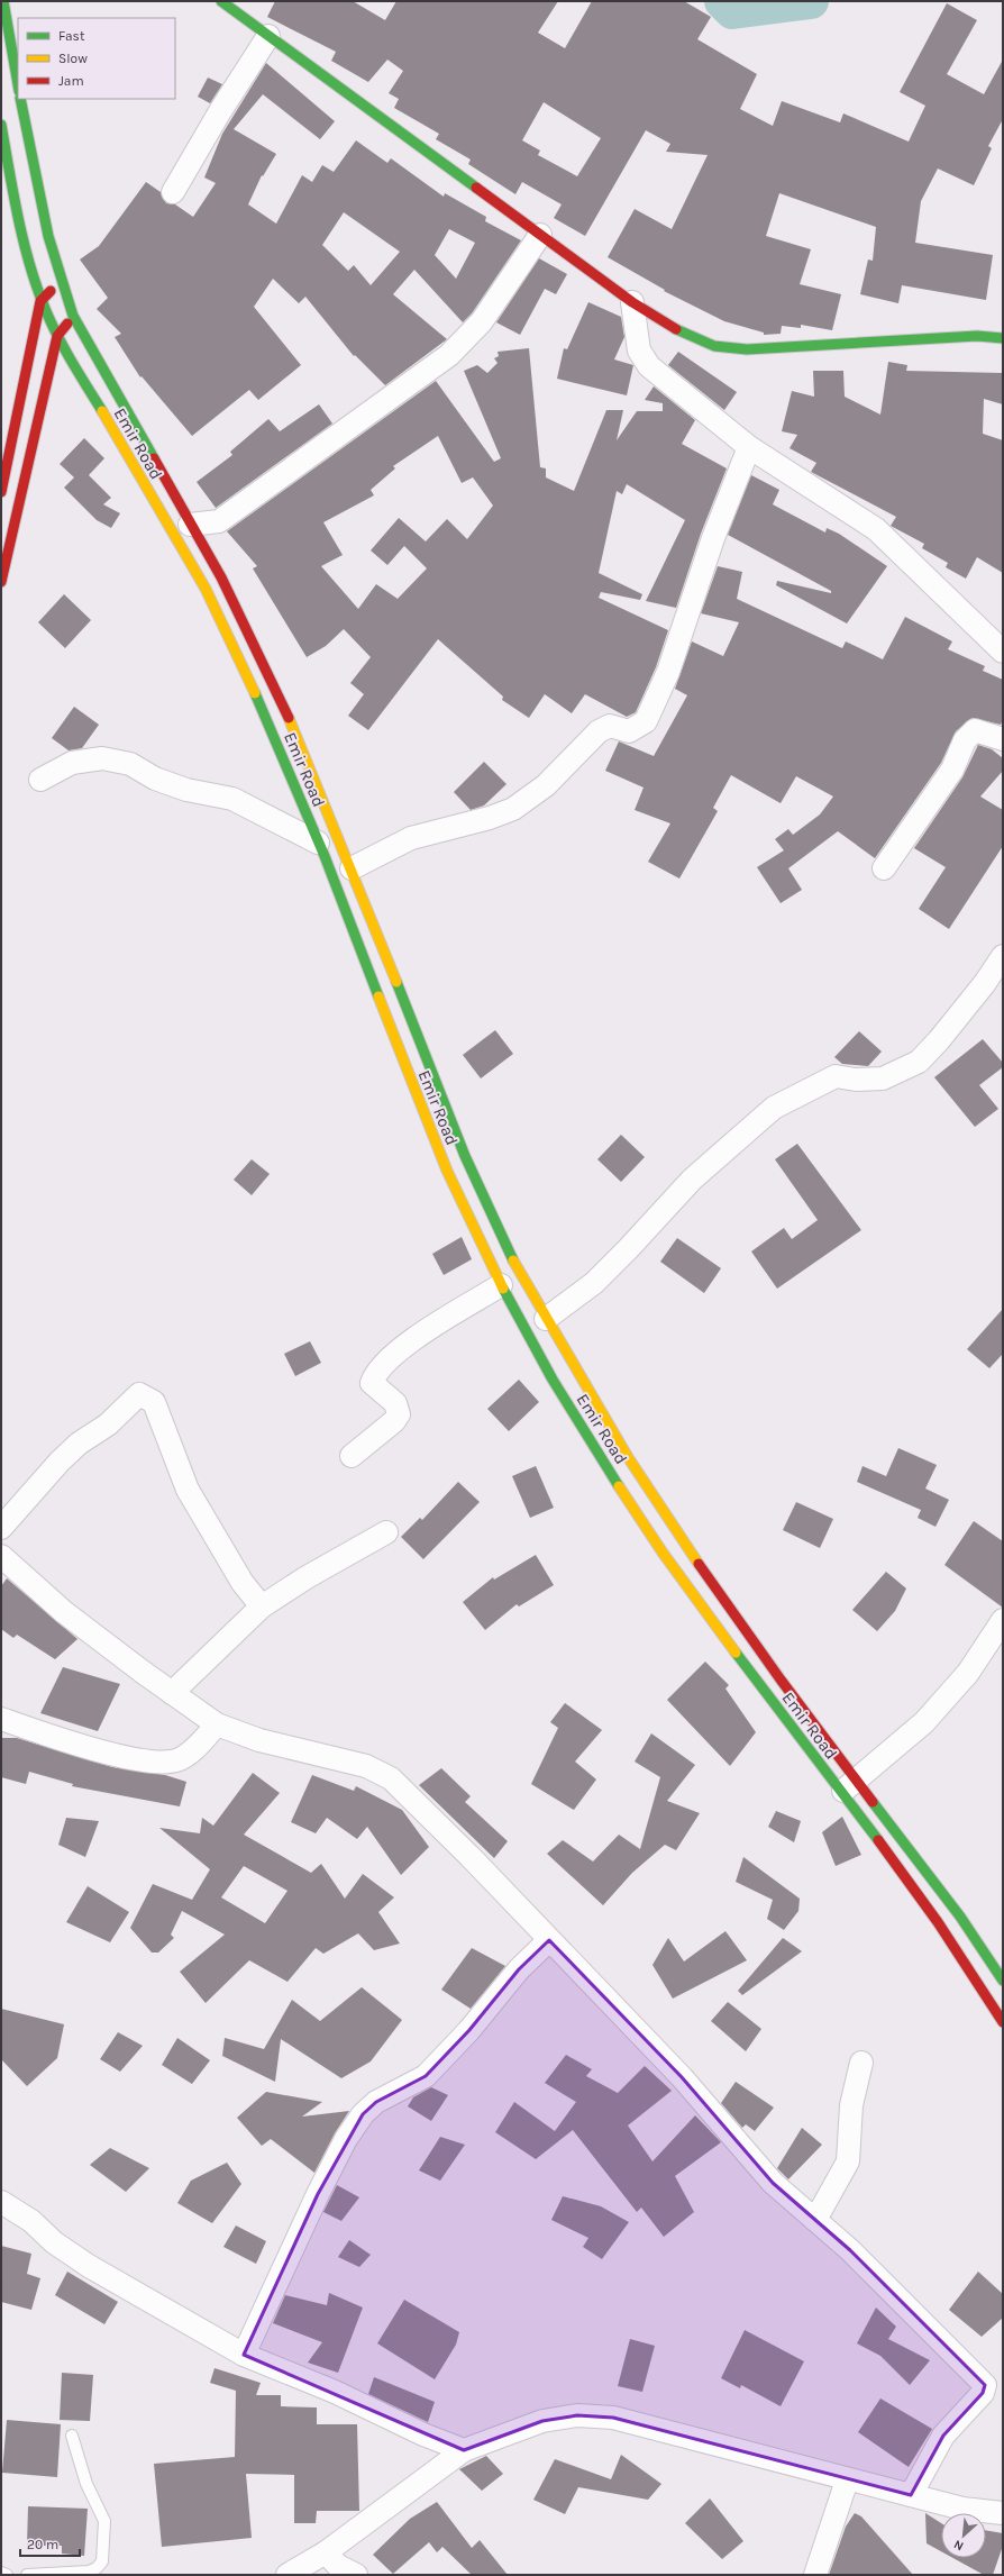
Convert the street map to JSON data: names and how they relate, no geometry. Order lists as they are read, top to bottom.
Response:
{
  "streets": {
    "main road": ["Emir Road"]
  },
  "legend": ["Fast", "Slow", "Jam"],
  "scale_bar": "20 m",
  "north": "bottom left"
}
